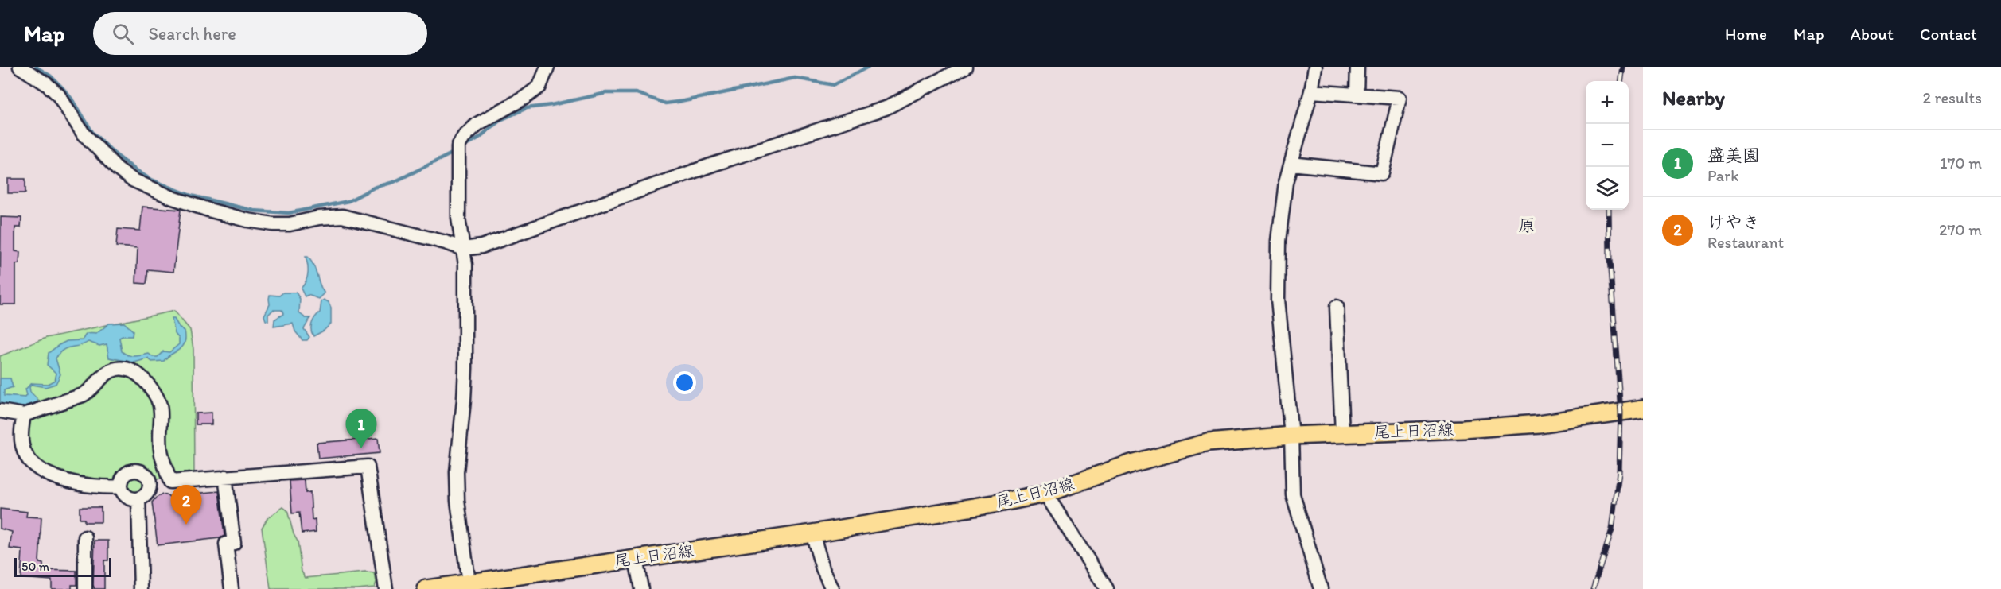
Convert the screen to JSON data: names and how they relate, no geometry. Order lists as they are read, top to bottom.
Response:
{
  "streets": {
    "main road": ["尾上日沼線"]
  },
  "districts": ["原"],
  "scale_bar": "50 m",
  "page": {
    "header": "Map",
    "search": "Search here",
    "nav": [
      "Home",
      "Map",
      "About",
      "Contact"
    ],
    "heading": ["Nearby", "2 results"],
    "map_buttons": ["+", "−"],
    "list": [
      {
        "mark": "1",
        "name": "盛美園",
        "note": "Park",
        "value": "170 m"
      },
      {
        "mark": "2",
        "name": "けやき",
        "note": "Restaurant",
        "value": "270 m"
      }
    ],
    "pins": ["1", "2"],
    "scale": "50 m"
  }
}
